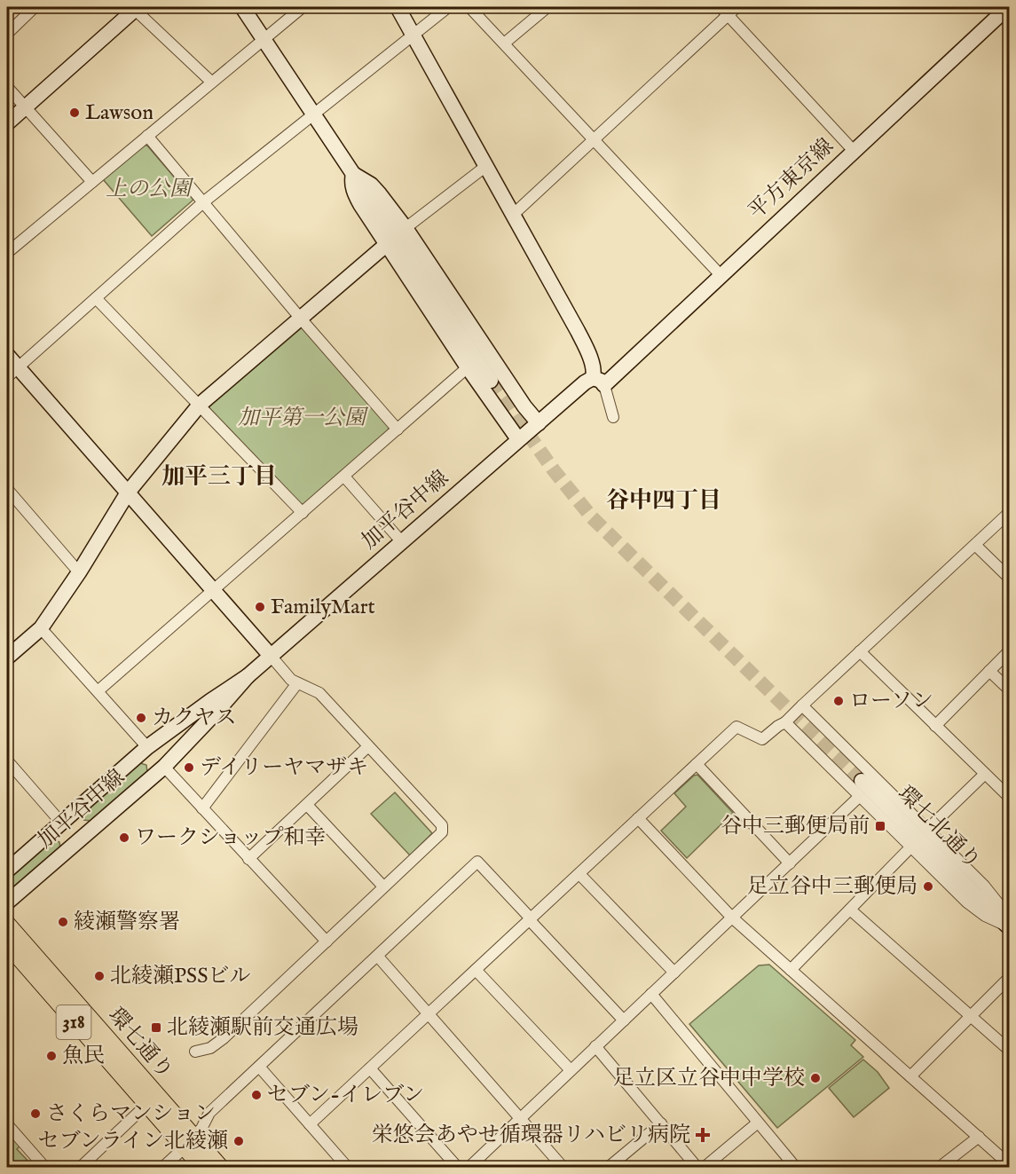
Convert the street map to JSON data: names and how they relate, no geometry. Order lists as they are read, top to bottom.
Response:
{
  "streets": {
    "main road": ["318", "環七通り"],
    "street": ["平方東京線", "加平谷中線", "環七北通り"]
  },
  "crossings": [
    ["平方東京線", "加平谷中線"]
  ],
  "districts": ["加平三丁目", "谷中四丁目"],
  "parks": ["上の公園", "加平第一公園"],
  "places": {
    "other": [
      "Lawson",
      "FamilyMart",
      "ローソン",
      "カクヤス",
      "デイリーヤマザキ",
      "ワークショップ和幸",
      "足立谷中三郵便局",
      "綾瀬警察署",
      "北綾瀬PSSビル",
      "魚民",
      "足立区立谷中中学校",
      "セブン-イレブン",
      "さくらマンション",
      "セブンライン北綾瀬"
    ],
    "transit": ["谷中三郵便局前", "北綾瀬駅前交通広場"],
    "health": ["栄悠会あやせ循環器リハビリ病院"]
  }
}
